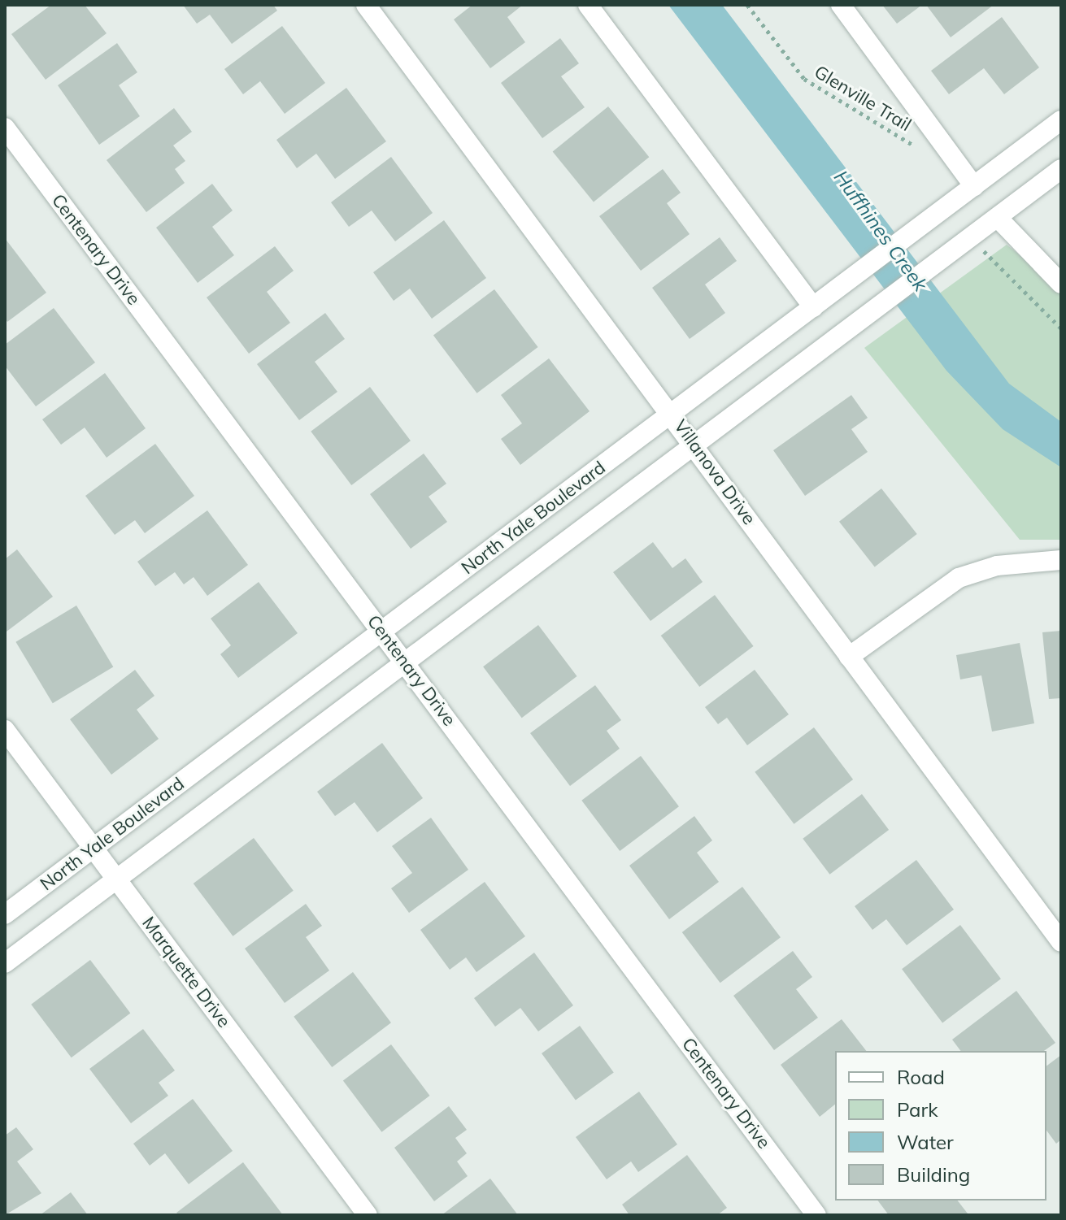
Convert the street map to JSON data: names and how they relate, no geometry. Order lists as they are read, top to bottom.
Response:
{
  "streets": {
    "street": [
      "Centenary Drive",
      "Villanova Drive",
      "North Yale Boulevard",
      "Marquette Drive"
    ],
    "path": ["Glenville Trail"]
  },
  "crossings": [
    ["Centenary Drive", "North Yale Boulevard"],
    ["Villanova Drive", "North Yale Boulevard"],
    ["North Yale Boulevard", "Marquette Drive"]
  ],
  "water": ["Huffhines Creek"],
  "legend": [
    "Road",
    "Park",
    "Water",
    "Building"
  ]
}
